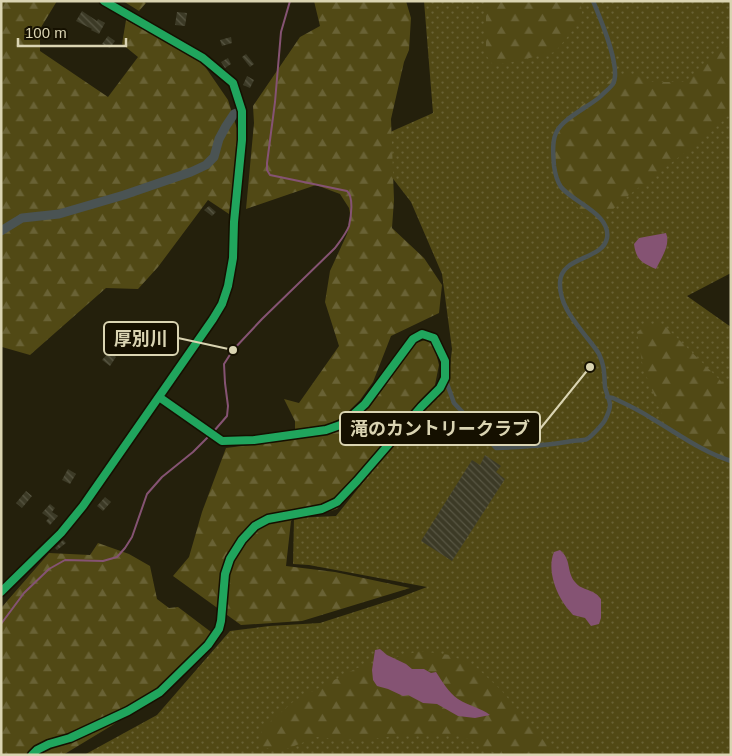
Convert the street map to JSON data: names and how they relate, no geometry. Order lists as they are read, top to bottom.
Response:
{
  "places": ["厚別川", "滝のカントリークラブ"],
  "scale_bar": "100 m"
}
